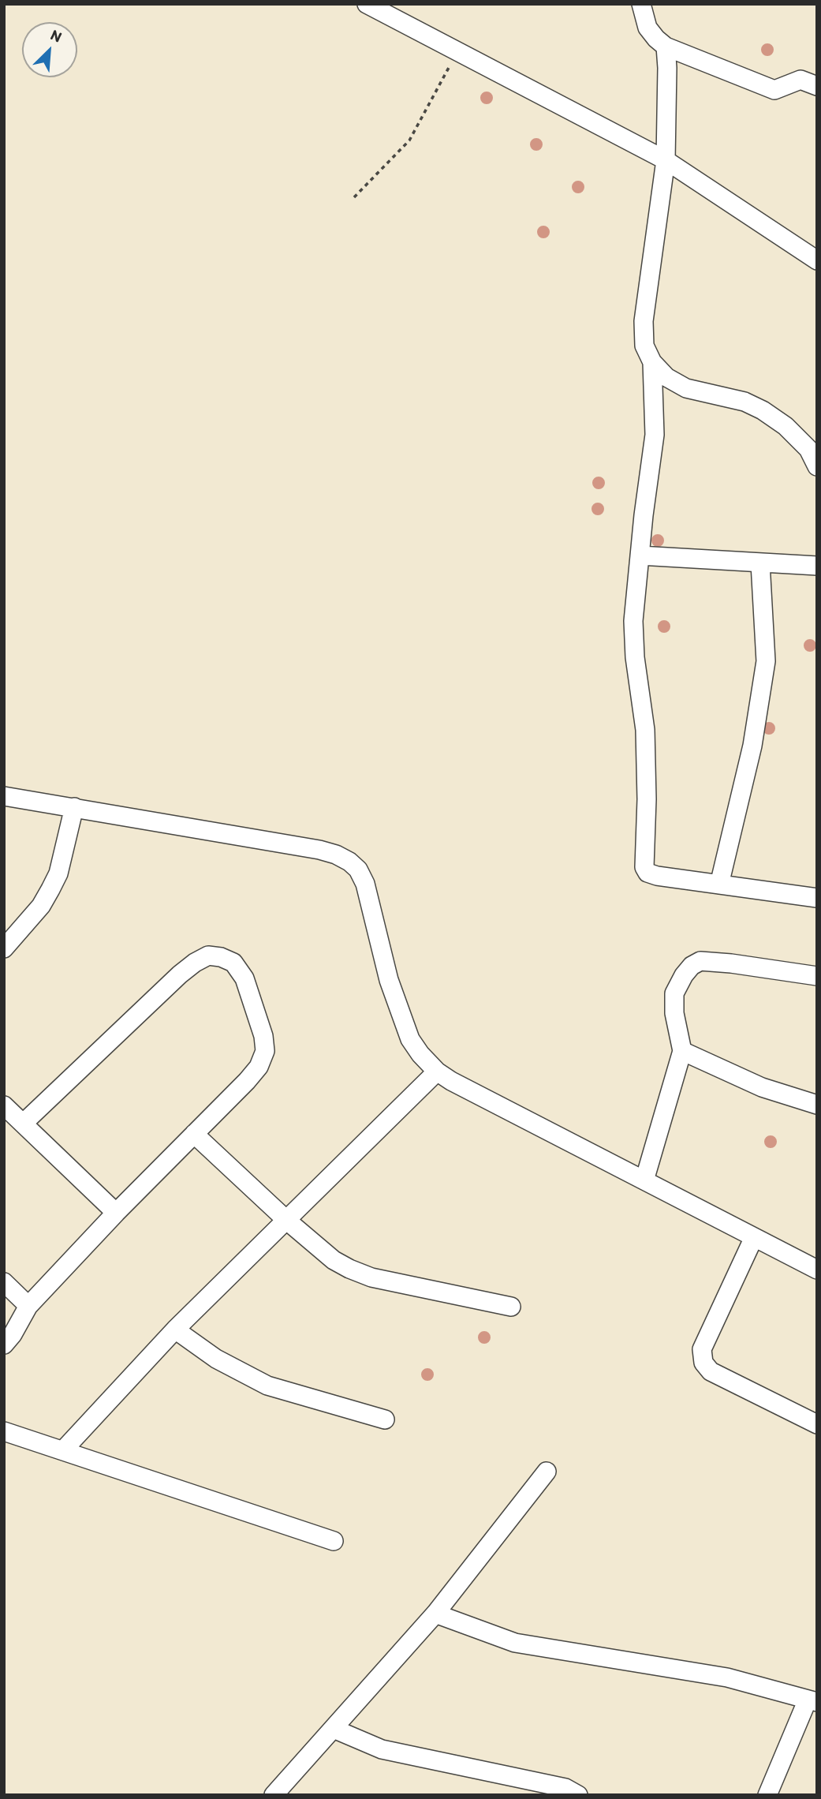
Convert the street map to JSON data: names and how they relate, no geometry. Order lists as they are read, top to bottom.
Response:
{
  "north": "top right"
}
